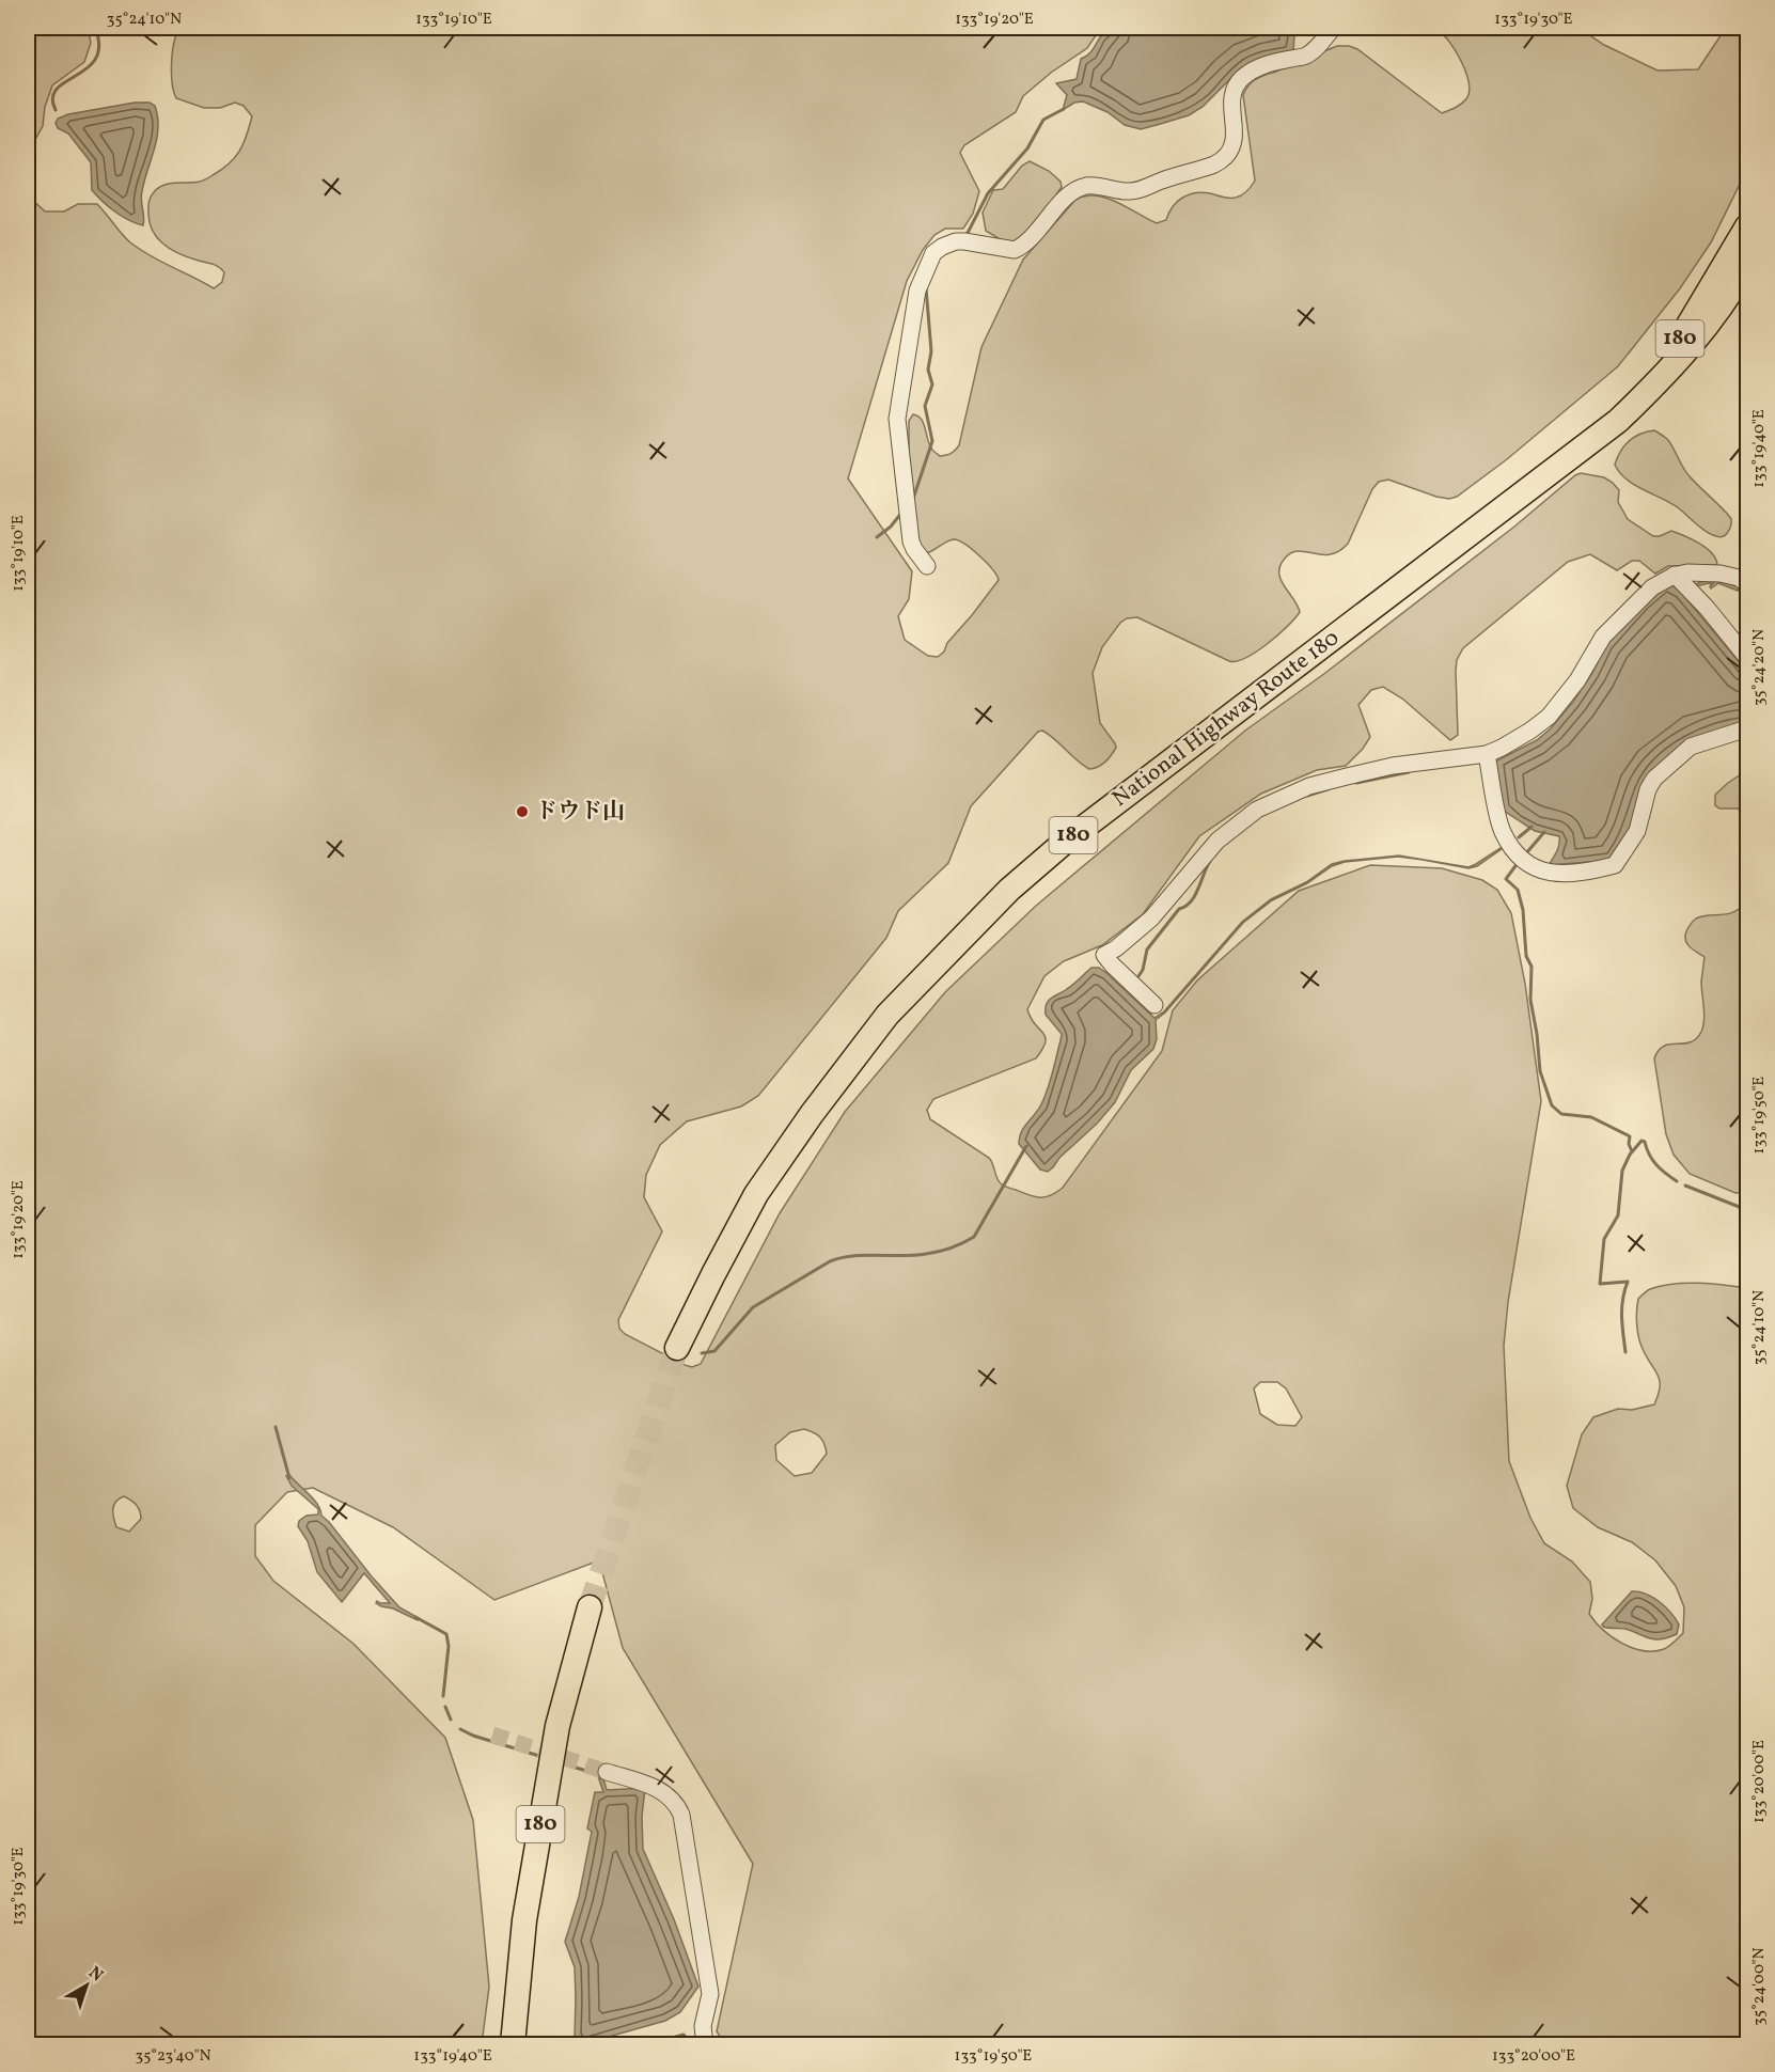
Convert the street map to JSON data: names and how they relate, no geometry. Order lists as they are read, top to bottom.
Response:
{
  "streets": {
    "highway": ["180", "National Highway Route 180"]
  },
  "places": ["ドウド山"],
  "north": "top right",
  "coordinates": [
    "35°24'10\"N",
    "133°19'10\"E",
    "133°19'20\"E",
    "133°19'30\"E",
    "133°19'40\"E",
    "35°24'20\"N",
    "133°19'50\"E",
    "133°20'00\"E",
    "35°24'00\"N",
    "35°23'40\"N"
  ]
}
